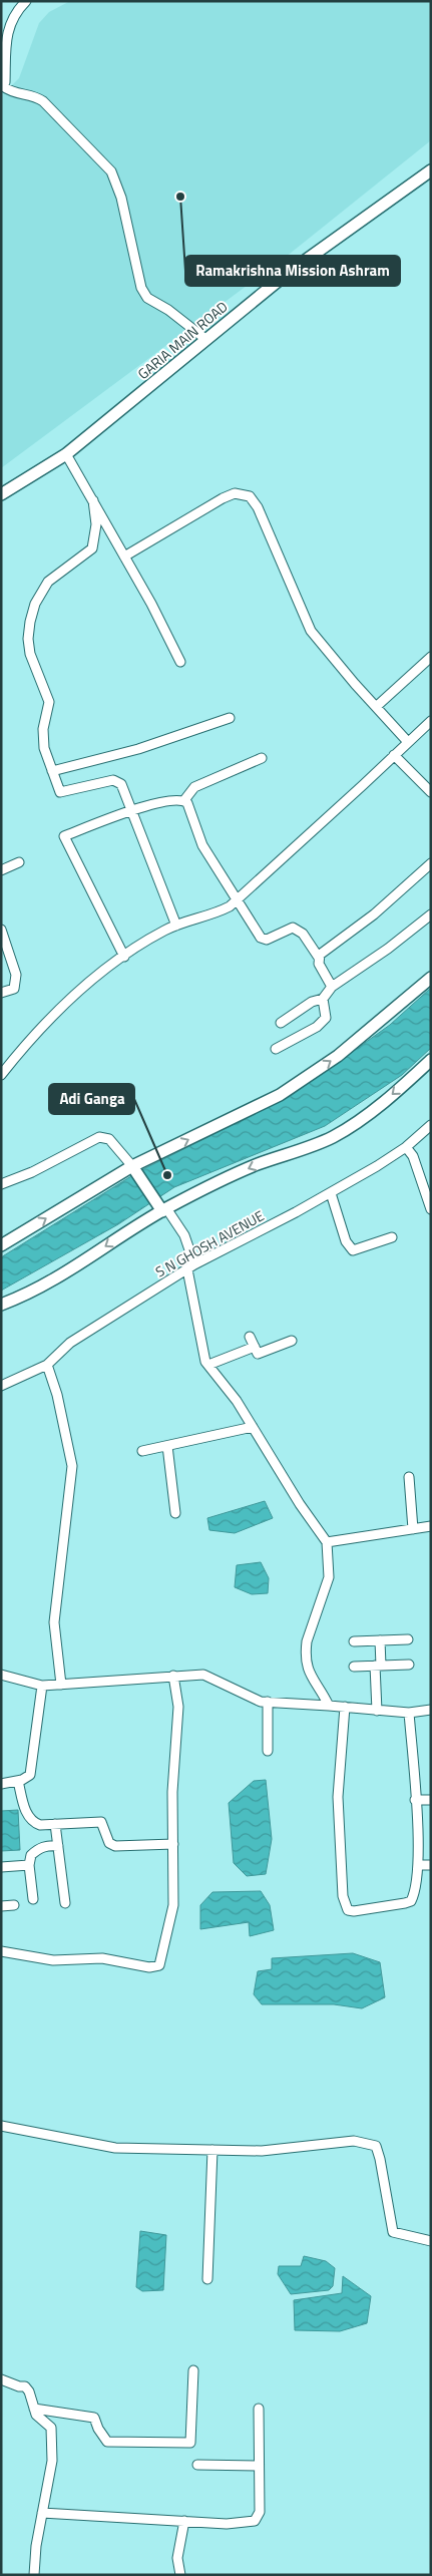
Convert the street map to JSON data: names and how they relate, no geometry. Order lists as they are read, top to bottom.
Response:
{
  "streets": {
    "main road": ["GARIA MAIN ROAD"],
    "street": ["S N GHOSH AVENUE"]
  },
  "places": ["Ramakrishna Mission Ashram", "Adi Ganga"]
}
